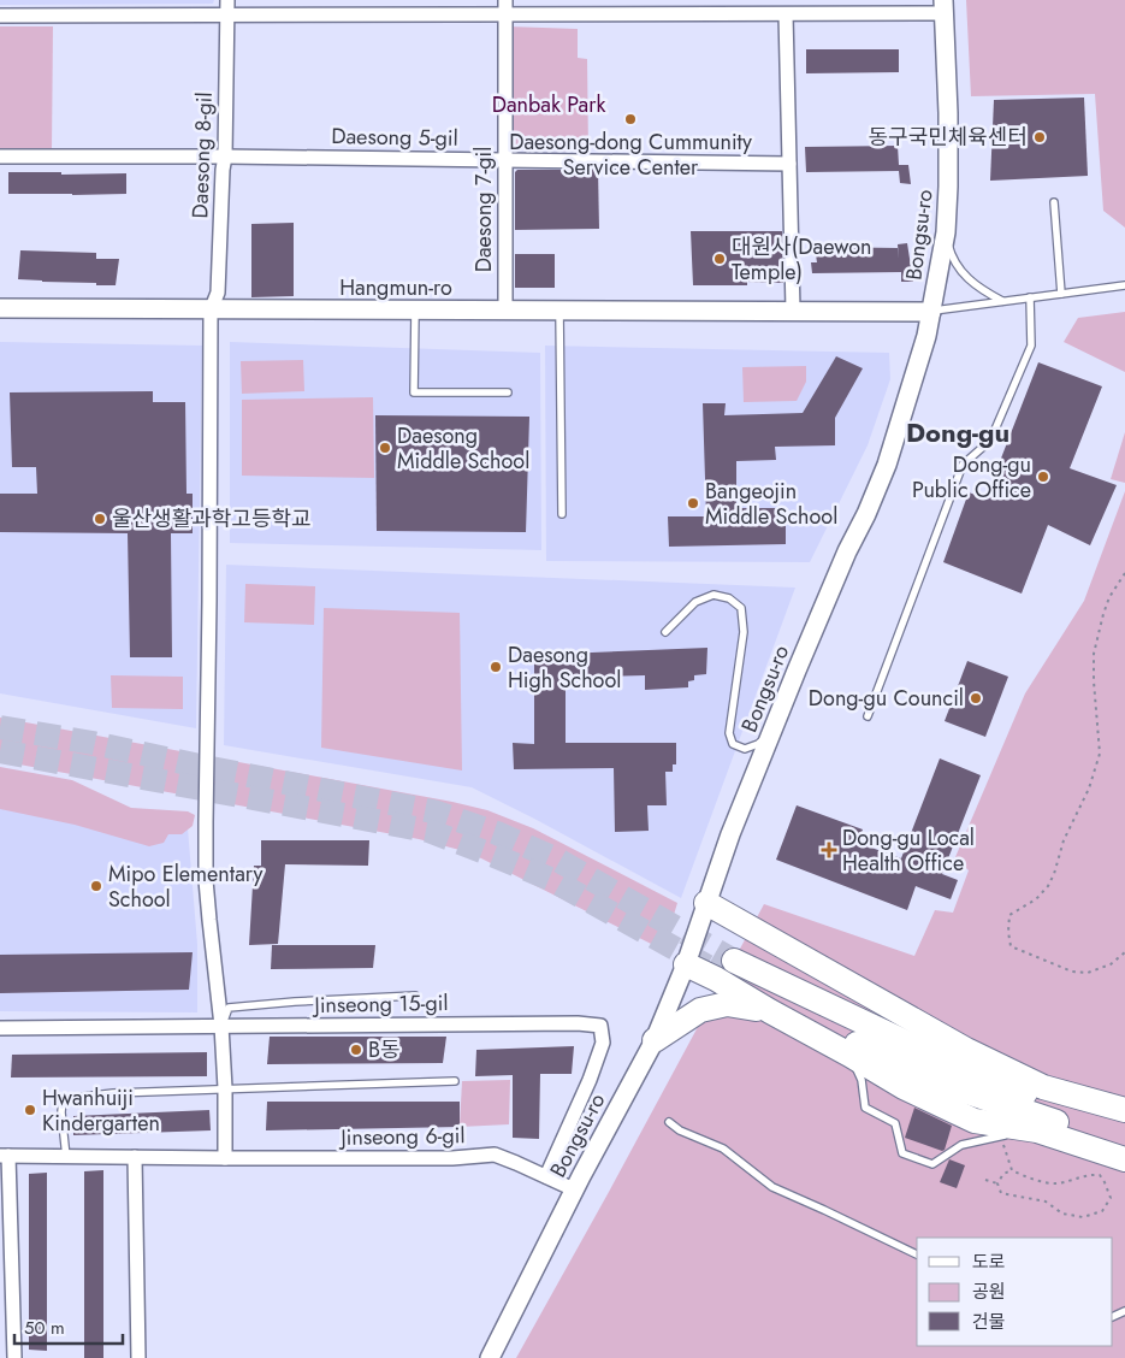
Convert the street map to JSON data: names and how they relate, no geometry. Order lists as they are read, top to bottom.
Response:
{
  "streets": {
    "main road": ["Bongsu-ro", "Hangmun-ro"],
    "street": [
      "Daesong 5-gil",
      "Daesong 8-gil",
      "Daesong 7-gil",
      "Jinseong 15-gil",
      "Jinseong 6-gil"
    ]
  },
  "crossings": [
    ["Daesong 5-gil", "Daesong 8-gil"],
    ["Daesong 5-gil", "Daesong 7-gil"],
    ["Daesong 8-gil", "Hangmun-ro"],
    ["Daesong 8-gil", "Jinseong 15-gil"],
    ["Daesong 7-gil", "Hangmun-ro"],
    ["Bongsu-ro", "Hangmun-ro"],
    ["Bongsu-ro", "Jinseong 6-gil"],
    ["Jinseong 15-gil", "Jinseong 6-gil"]
  ],
  "districts": ["Dong-gu"],
  "parks": ["Danbak Park"],
  "places": {
    "other": [
      "Daesong-dong Cummunity Service Center",
      "동구국민체육센터",
      "대원사(Daewon Temple)",
      "Daesong Middle School",
      "Dong-gu Public Office",
      "Bangeojin Middle School",
      "울산생활과학고등학교",
      "Daesong High School",
      "Dong-gu Council",
      "Mipo Elementary School",
      "B동",
      "Hwanhuiji Kindergarten"
    ],
    "health": ["Dong-gu Local Health Office"]
  },
  "legend": ["도로", "공원", "건물"],
  "scale_bar": "50 m"
}
